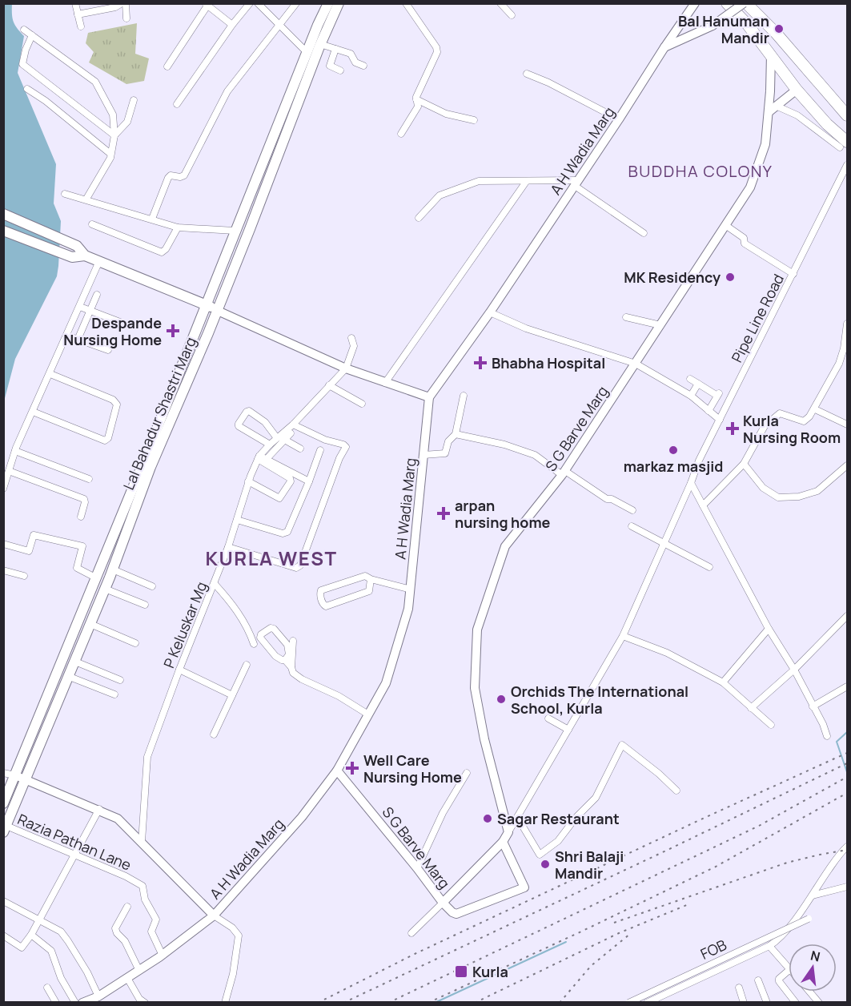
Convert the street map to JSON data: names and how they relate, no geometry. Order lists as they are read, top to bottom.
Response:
{
  "streets": {
    "main road": ["Lal Bahadur Shastri Marg"],
    "street": [
      "A H Wadia Marg",
      "Pipe Line Road",
      "S G Barve Marg",
      "P Keluskar Mg",
      "Razia Pathan Lane",
      "FOB"
    ]
  },
  "crossings": [
    ["A H Wadia Marg", "S G Barve Marg"],
    ["A H Wadia Marg", "Razia Pathan Lane"],
    ["Pipe Line Road", "S G Barve Marg"],
    ["Lal Bahadur Shastri Marg", "Razia Pathan Lane"]
  ],
  "districts": ["BUDDHA COLONY", "KURLA WEST"],
  "places": {
    "other": [
      "Bal Hanuman Mandir",
      "MK Residency",
      "markaz masjid",
      "Orchids The International School, Kurla",
      "Sagar Restaurant",
      "Shri Balaji Mandir"
    ],
    "health": [
      "Despande Nursing Home",
      "Bhabha Hospital",
      "Kurla Nursing Room",
      "arpan nursing home",
      "Well Care Nursing Home"
    ],
    "transit": ["Kurla"]
  },
  "north": "top"
}
